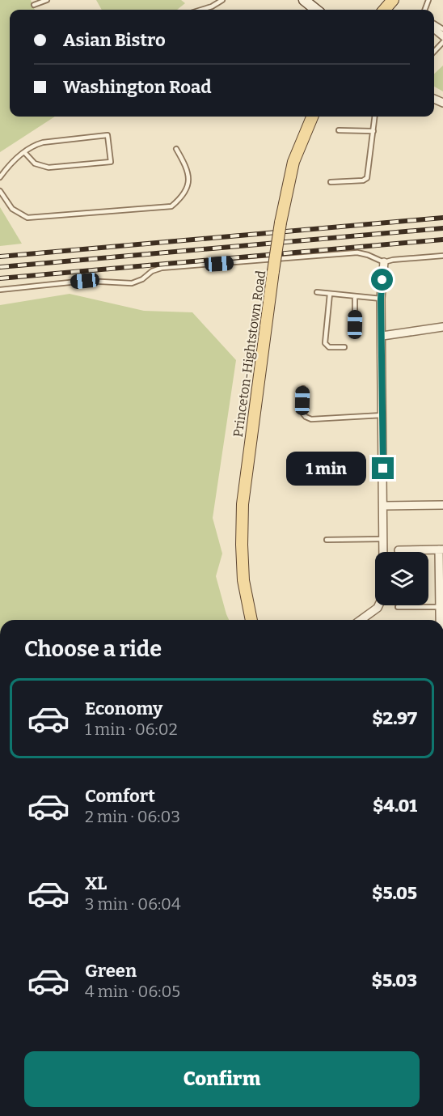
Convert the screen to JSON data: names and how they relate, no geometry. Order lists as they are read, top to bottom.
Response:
{
  "streets": {
    "main road": ["Princeton-Hightstown Road"]
  },
  "page": {
    "banner": ["Asian Bistro", "Washington Road"],
    "bubble": "1 min",
    "heading": "Choose a ride",
    "list": [
      {
        "name": "Economy",
        "note": "1 min · 06:02",
        "value": "$2.97"
      },
      {
        "name": "Comfort",
        "note": "2 min · 06:03",
        "value": "$4.01"
      },
      {
        "name": "XL",
        "note": "3 min · 06:04",
        "value": "$5.05"
      },
      {
        "name": "Green",
        "note": "4 min · 06:05",
        "value": "$5.03"
      }
    ],
    "buttons": "Confirm"
  }
}
